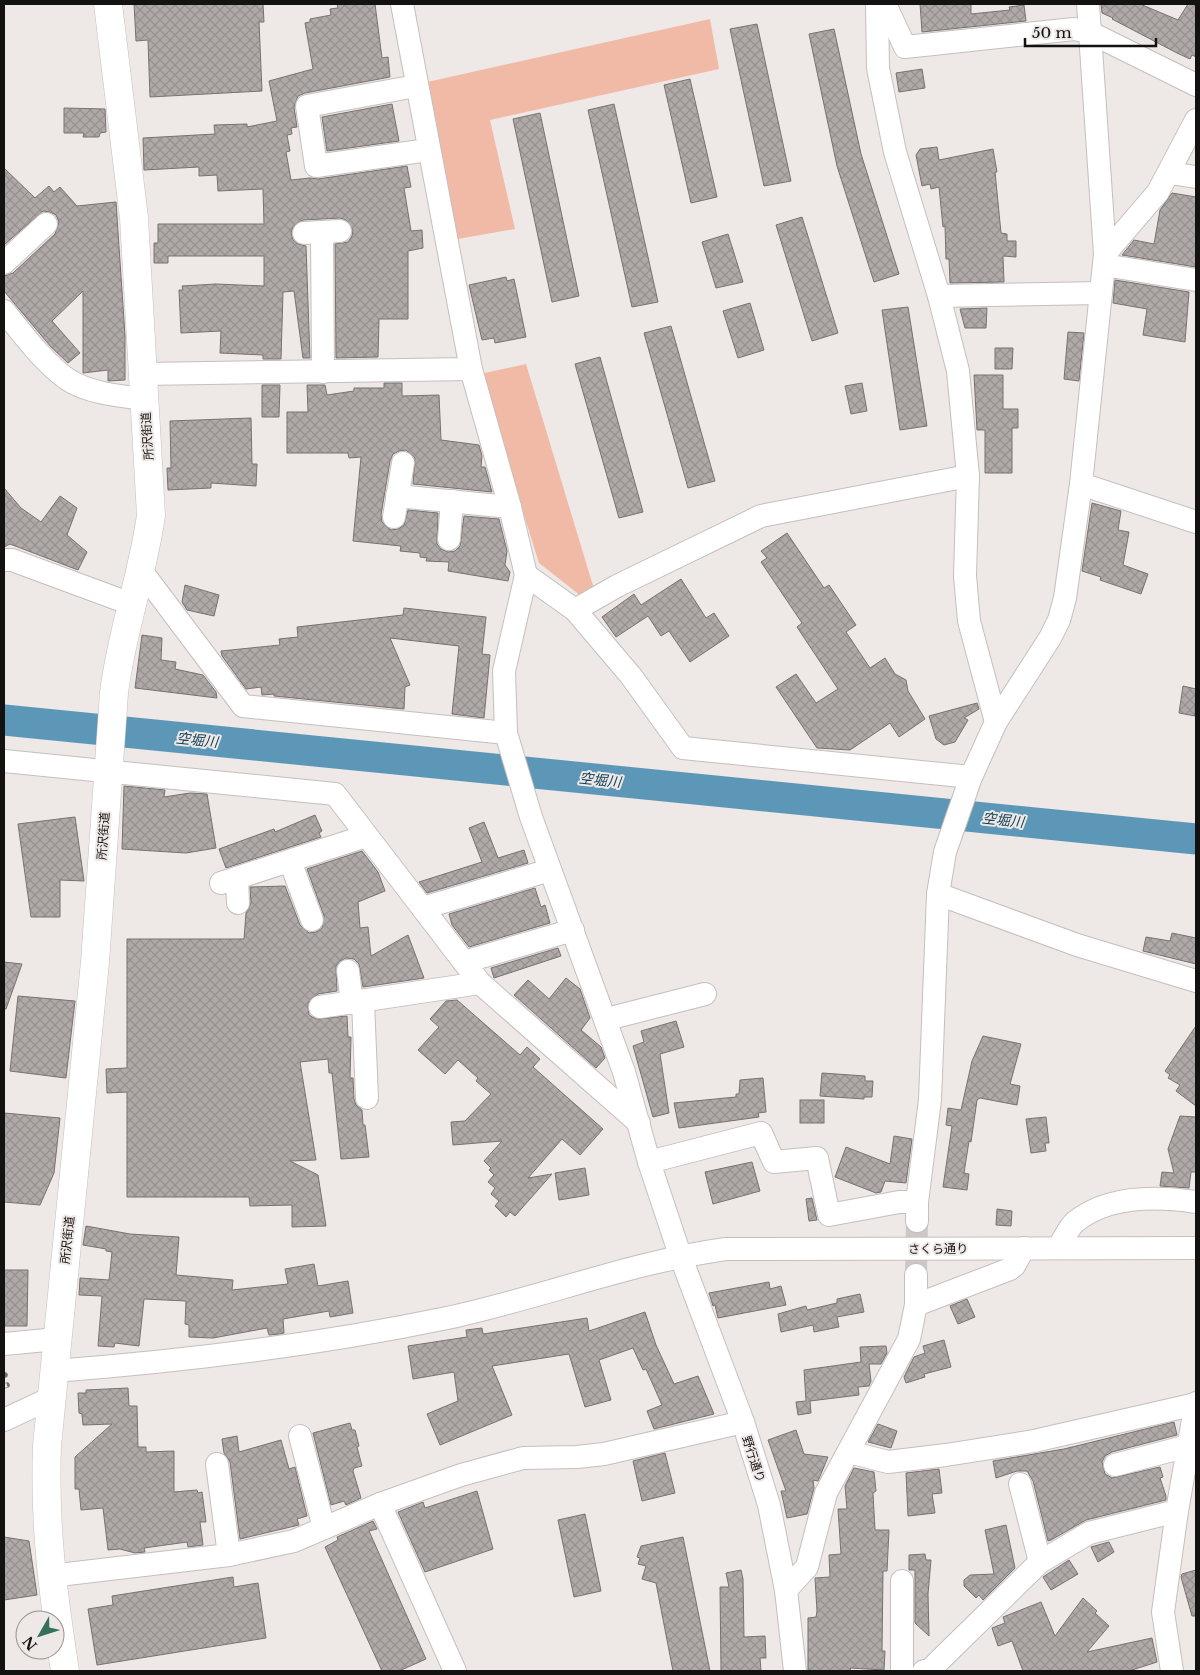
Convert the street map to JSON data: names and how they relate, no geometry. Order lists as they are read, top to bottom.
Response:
{
  "streets": {
    "main road": ["所沢街道"],
    "street": ["さくら通り", "野行通り"]
  },
  "crossings": [
    ["所沢街道", "さくら通り"],
    ["さくら通り", "野行通り"]
  ],
  "water": ["空堀川"],
  "scale_bar": "50 m",
  "north": "bottom left"
}
